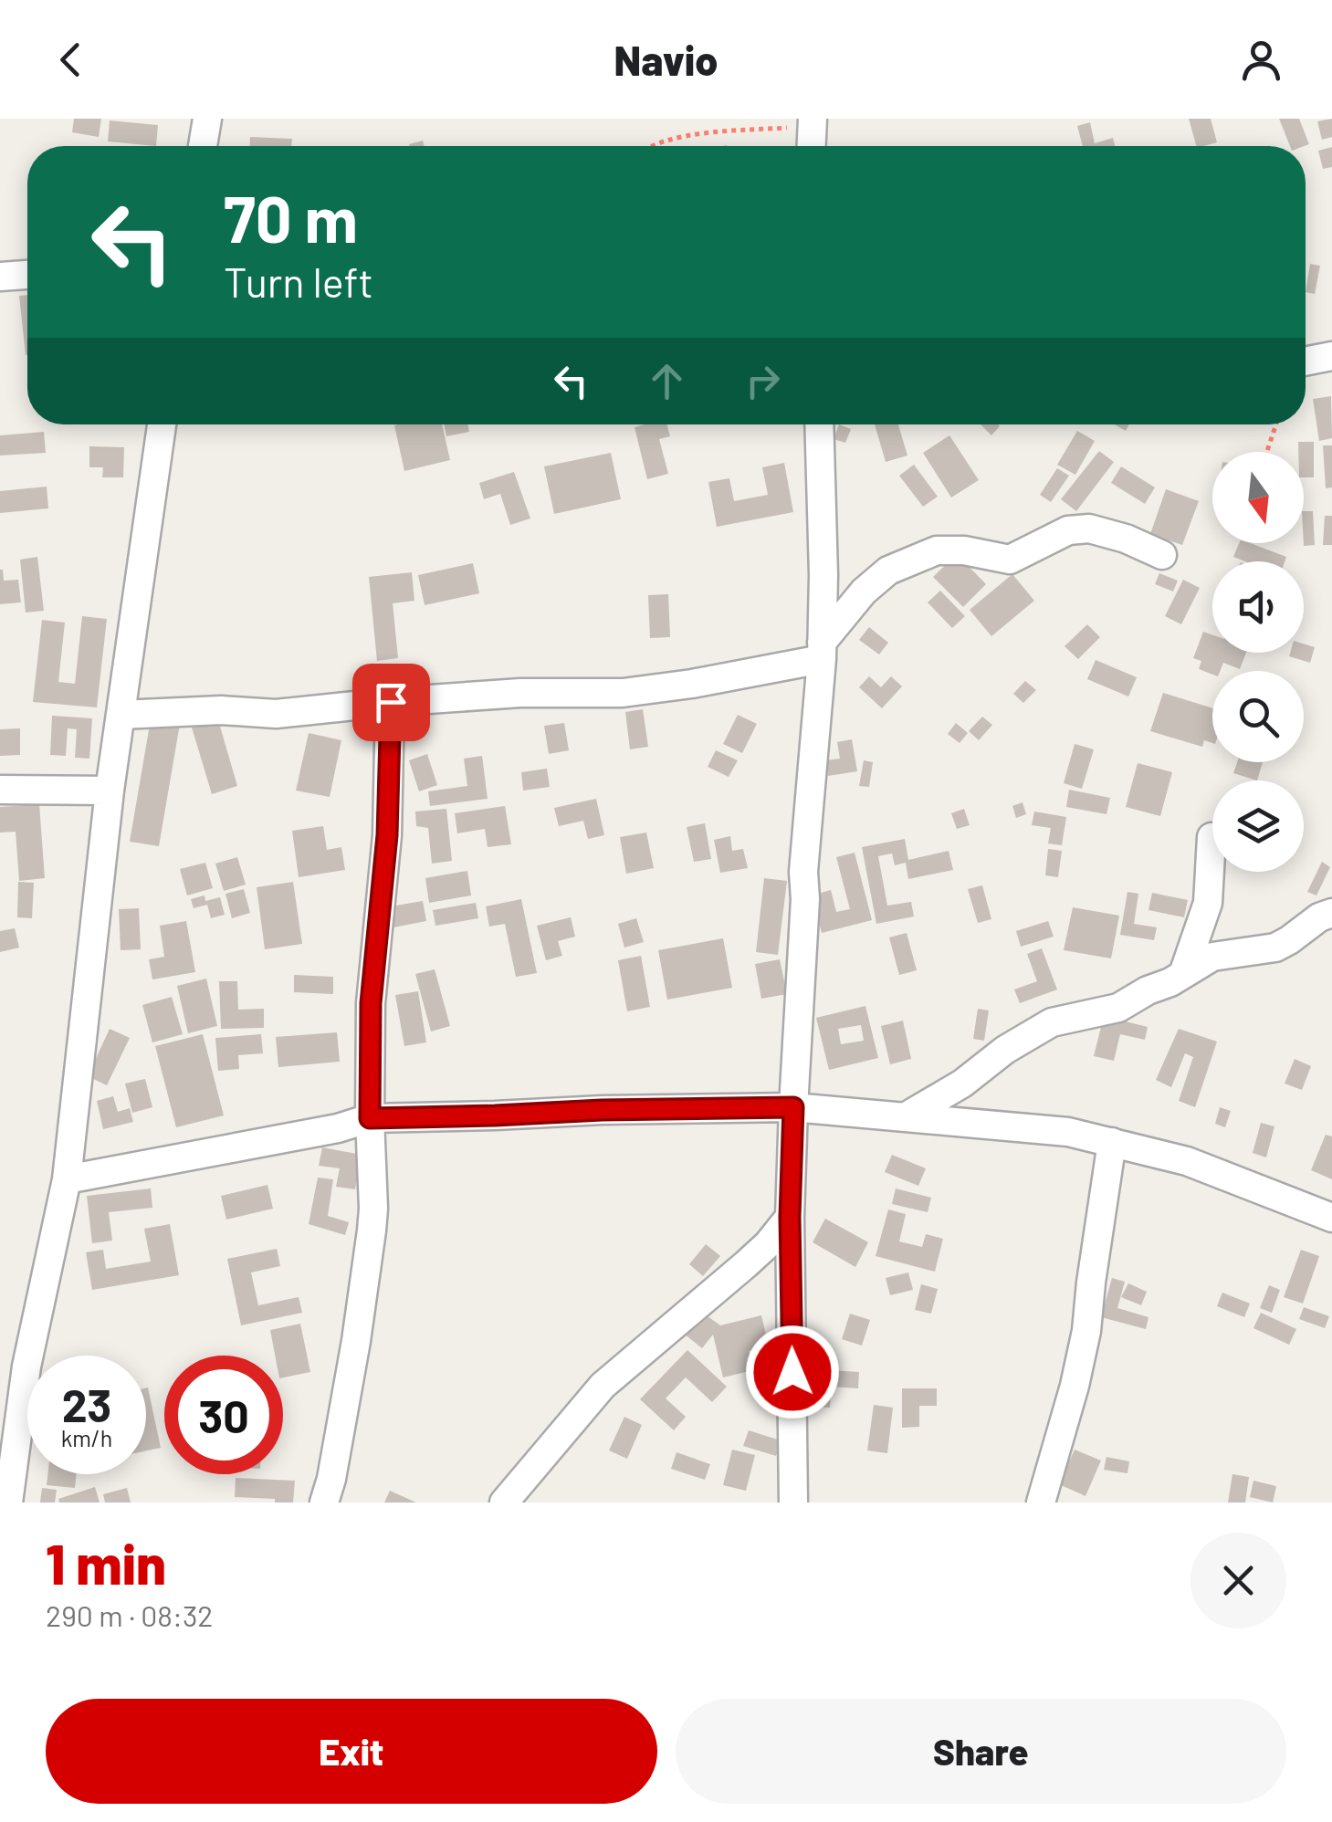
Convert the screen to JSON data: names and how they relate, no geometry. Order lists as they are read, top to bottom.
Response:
{
  "north": "bottom",
  "page": {
    "header": "Navio",
    "turn": ["70 m", "Turn left"],
    "speed": "23 km/h",
    "limit": "30",
    "heading": ["1 min", "290 m · 08:32"],
    "buttons": ["Exit", "Share"]
  }
}
